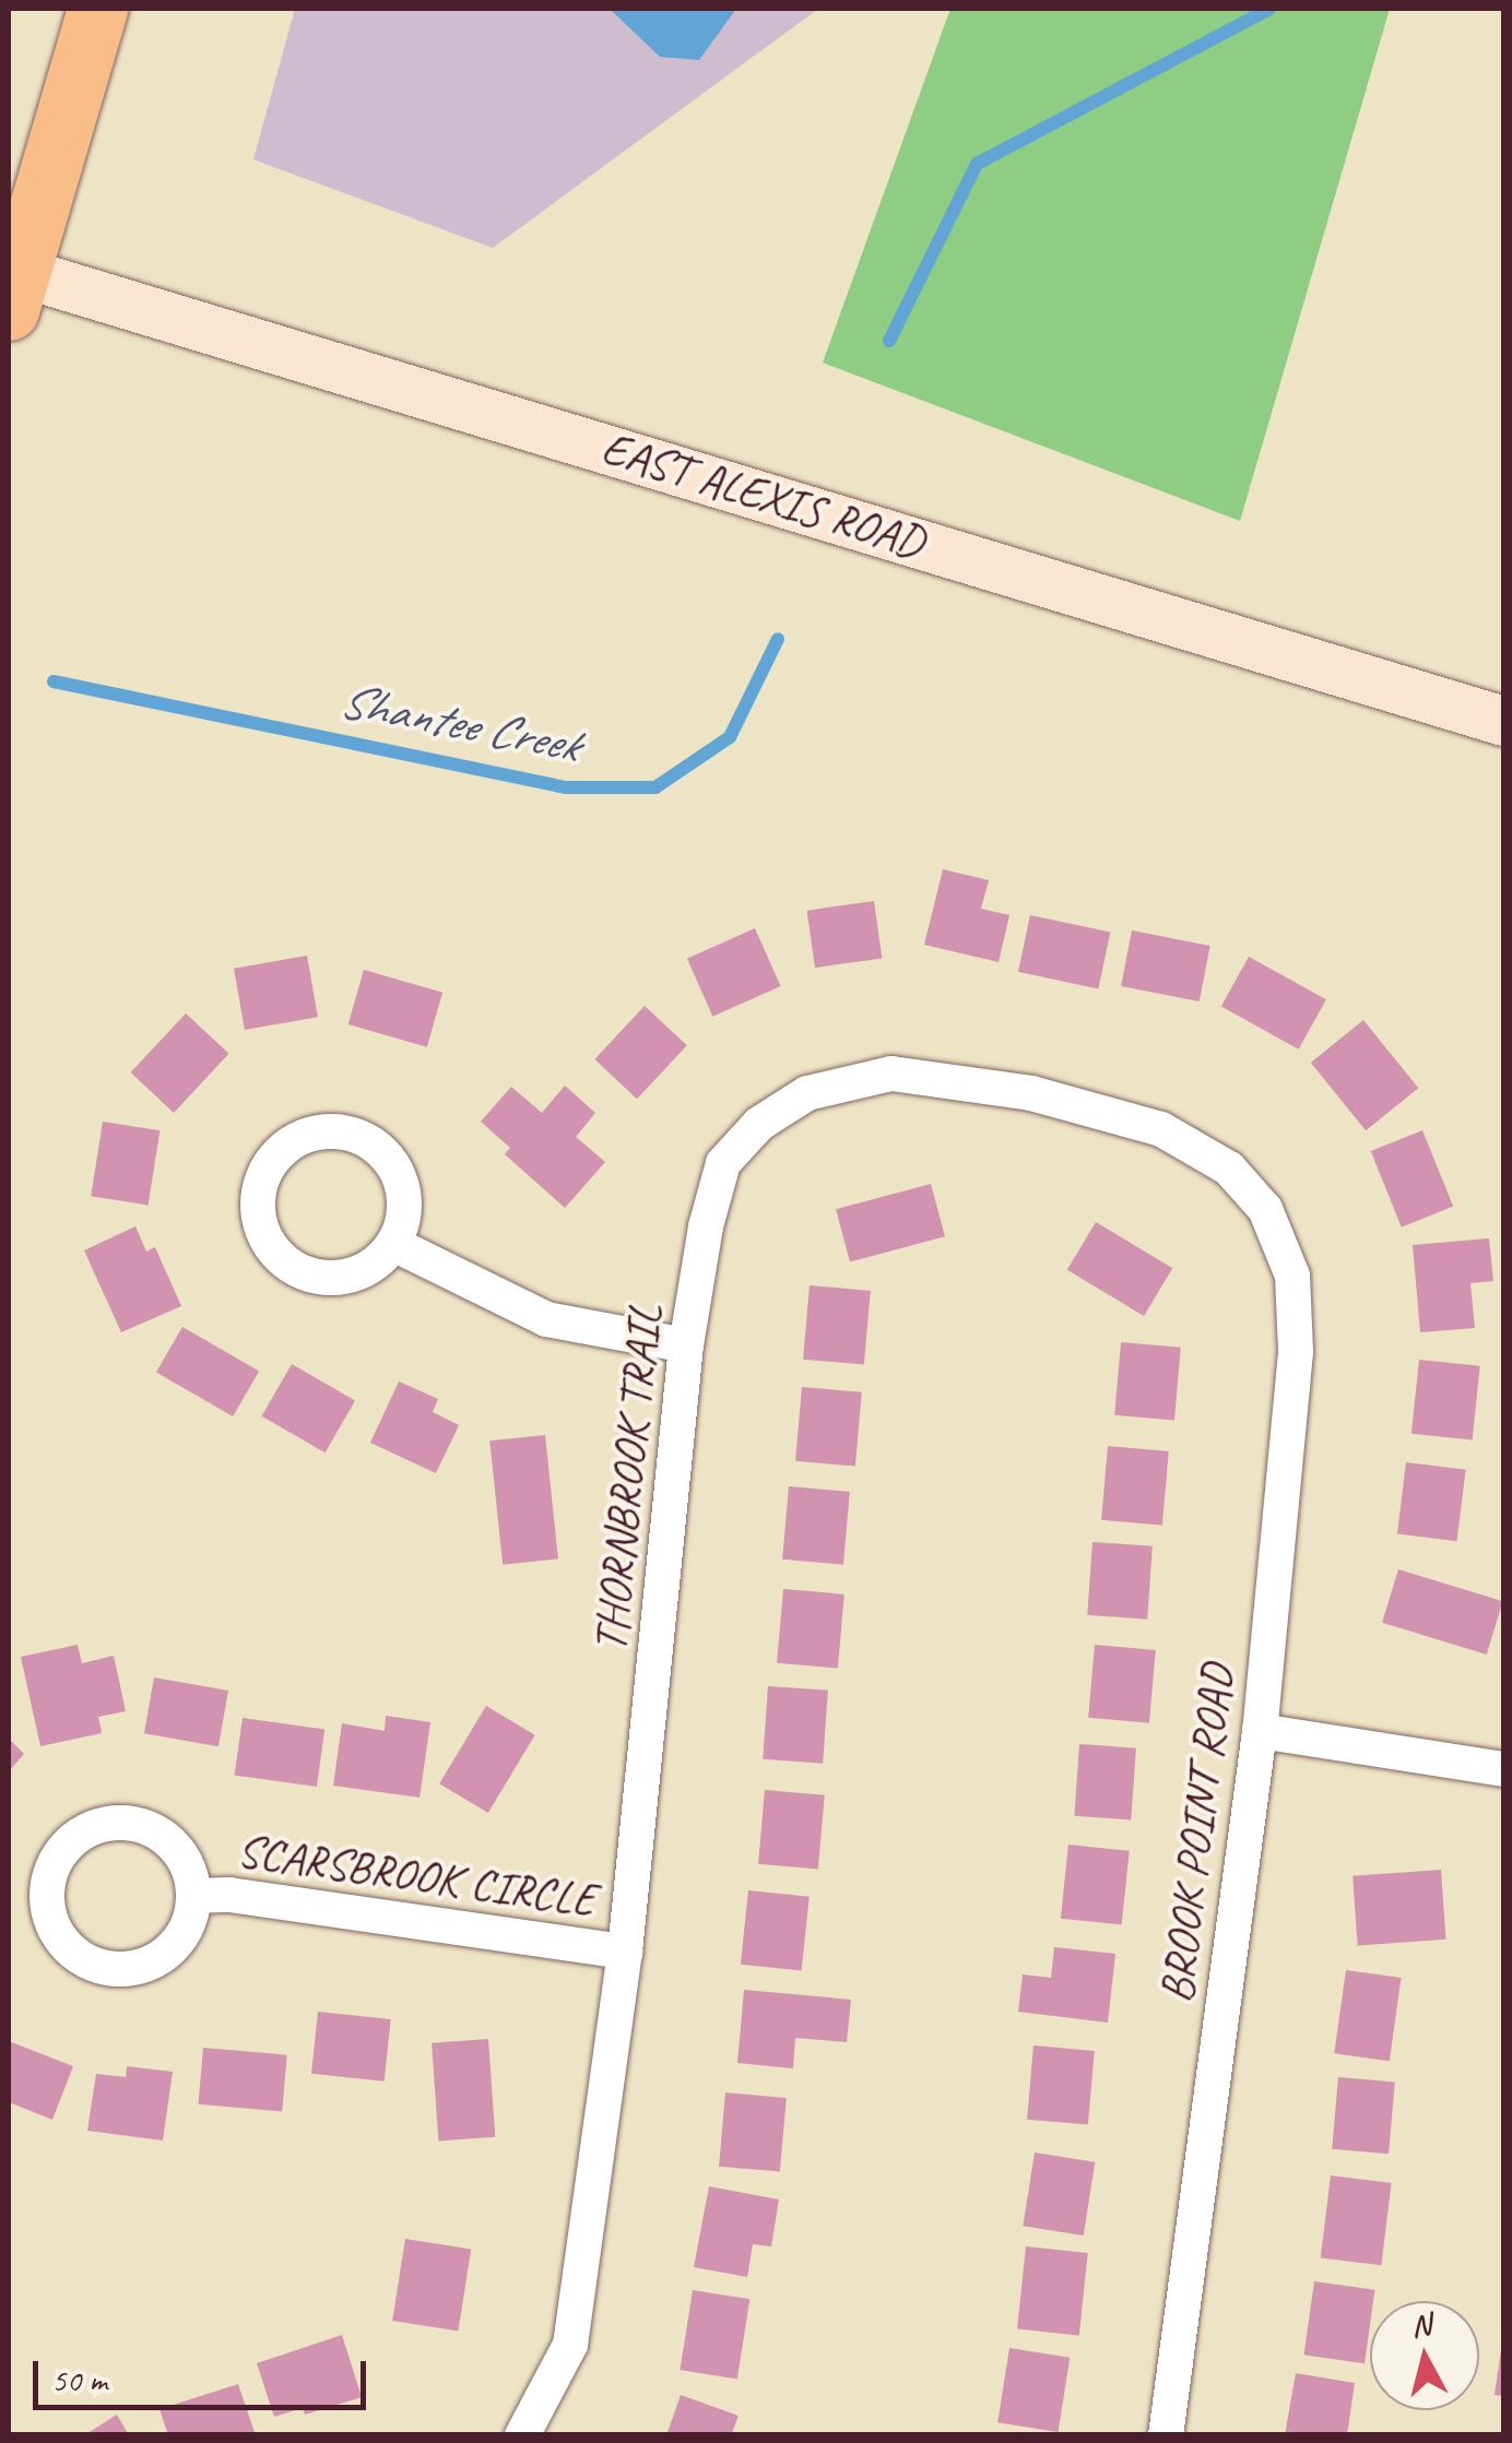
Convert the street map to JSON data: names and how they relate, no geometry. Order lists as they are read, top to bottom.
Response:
{
  "streets": {
    "street": [
      "EAST ALEXIS ROAD",
      "THORNBROOK TRAIL",
      "BROOK POINT ROAD",
      "SCARSBROOK CIRCLE"
    ]
  },
  "crossings": [
    ["THORNBROOK TRAIL", "BROOK POINT ROAD"],
    ["THORNBROOK TRAIL", "SCARSBROOK CIRCLE"]
  ],
  "water": ["Shantee Creek"],
  "scale_bar": "50 m",
  "north": "top"
}
